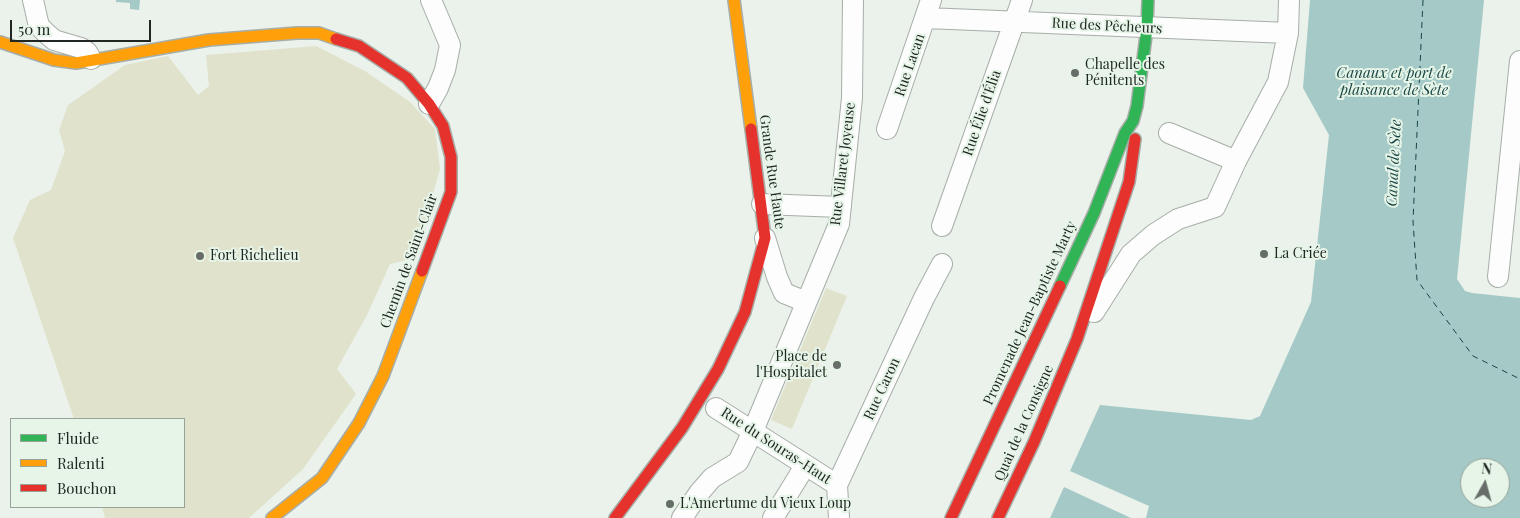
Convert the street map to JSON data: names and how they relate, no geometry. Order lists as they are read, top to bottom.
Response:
{
  "streets": {
    "street": [
      "Rue des Pêcheurs",
      "Rue Lacan",
      "Rue Élie d'Élia",
      "Rue Villaret Joyeuse",
      "Grande Rue Haute",
      "Chemin de Saint-Clair",
      "Promenade Jean-Baptiste Marty",
      "Rue Caron",
      "Quai de la Consigne",
      "Rue du Souras-Haut"
    ]
  },
  "crossings": [
    ["Rue des Pêcheurs", "Rue Lacan"],
    ["Rue des Pêcheurs", "Rue Élie d'Élia"],
    ["Rue Villaret Joyeuse", "Rue du Souras-Haut"],
    ["Promenade Jean-Baptiste Marty", "Quai de la Consigne"],
    ["Rue Caron", "Rue du Souras-Haut"]
  ],
  "water": ["Canaux et port de plaisance de Sète", "Canal de Sète"],
  "places": [
    "Chapelle des Pénitents",
    "La Criée",
    "Fort Richelieu",
    "Place de l'Hospitalet",
    "L'Amertume du Vieux Loup"
  ],
  "legend": ["Fluide", "Ralenti", "Bouchon"],
  "scale_bar": "50 m",
  "north": "top"
}
